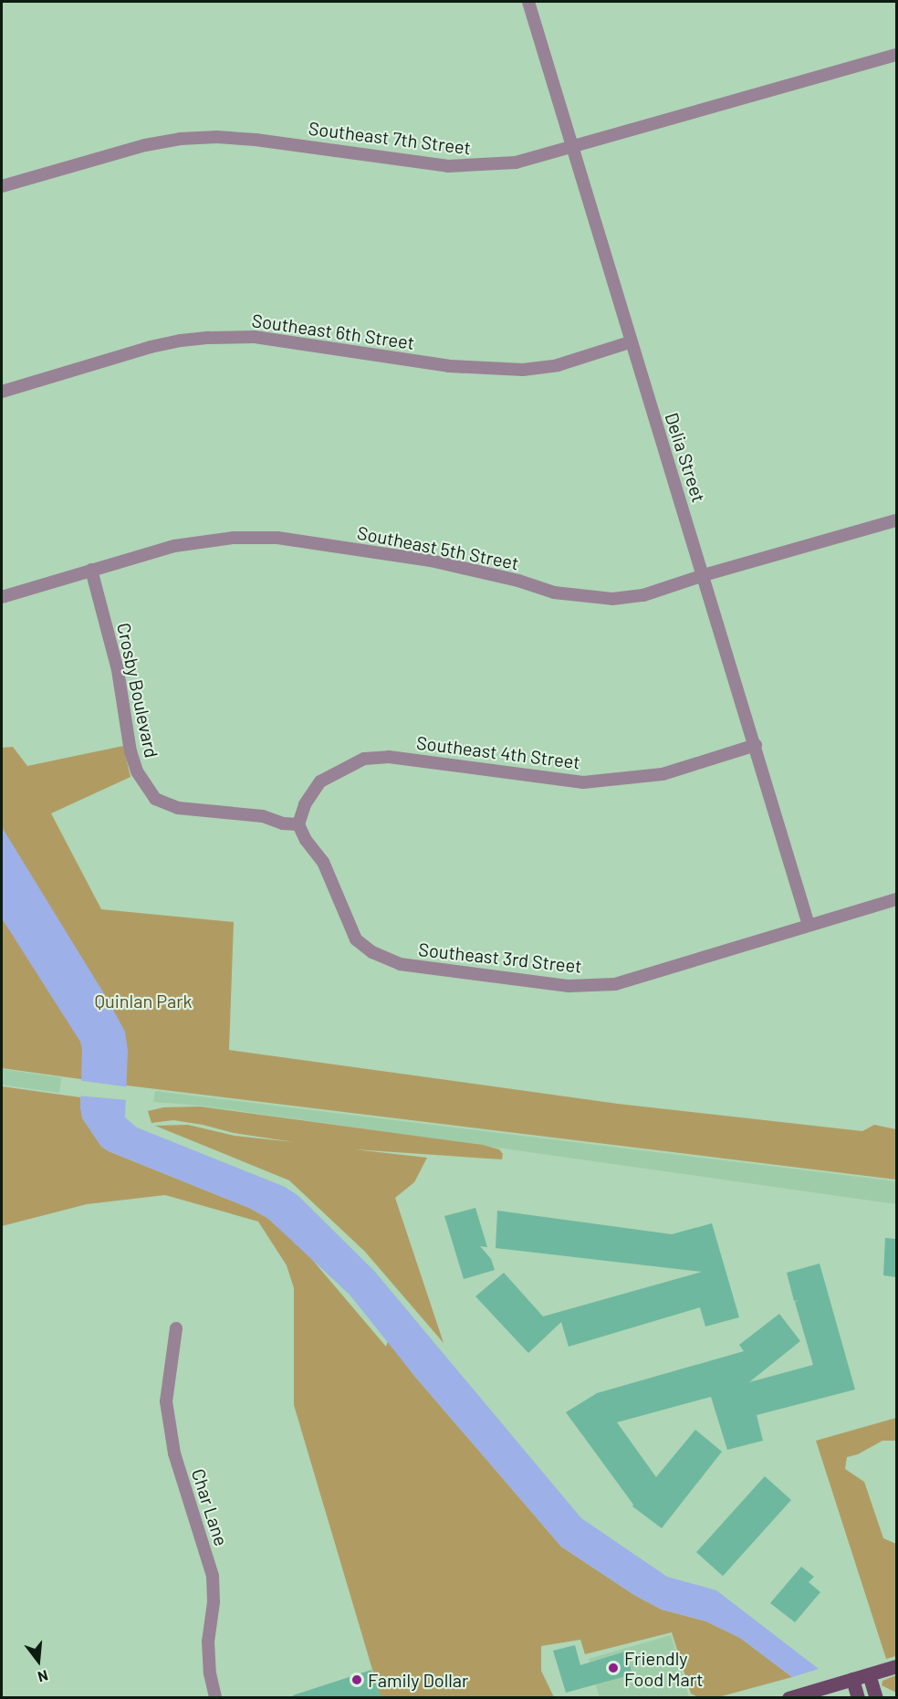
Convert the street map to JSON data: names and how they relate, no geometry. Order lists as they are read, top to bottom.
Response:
{
  "streets": {
    "street": [
      "Southeast 7th Street",
      "Southeast 6th Street",
      "Delia Street",
      "Southeast 5th Street",
      "Crosby Boulevard",
      "Southeast 4th Street",
      "Southeast 3rd Street",
      "Char Lane"
    ]
  },
  "crossings": [
    ["Southeast 7th Street", "Delia Street"],
    ["Southeast 6th Street", "Delia Street"],
    ["Delia Street", "Southeast 5th Street"],
    ["Delia Street", "Southeast 4th Street"],
    ["Delia Street", "Southeast 3rd Street"],
    ["Southeast 5th Street", "Crosby Boulevard"],
    ["Crosby Boulevard", "Southeast 4th Street"],
    ["Crosby Boulevard", "Southeast 3rd Street"],
    ["Southeast 4th Street", "Southeast 3rd Street"]
  ],
  "parks": ["Quinlan Park"],
  "places": ["Friendly Food Mart", "Family Dollar"],
  "north": "bottom"
}
